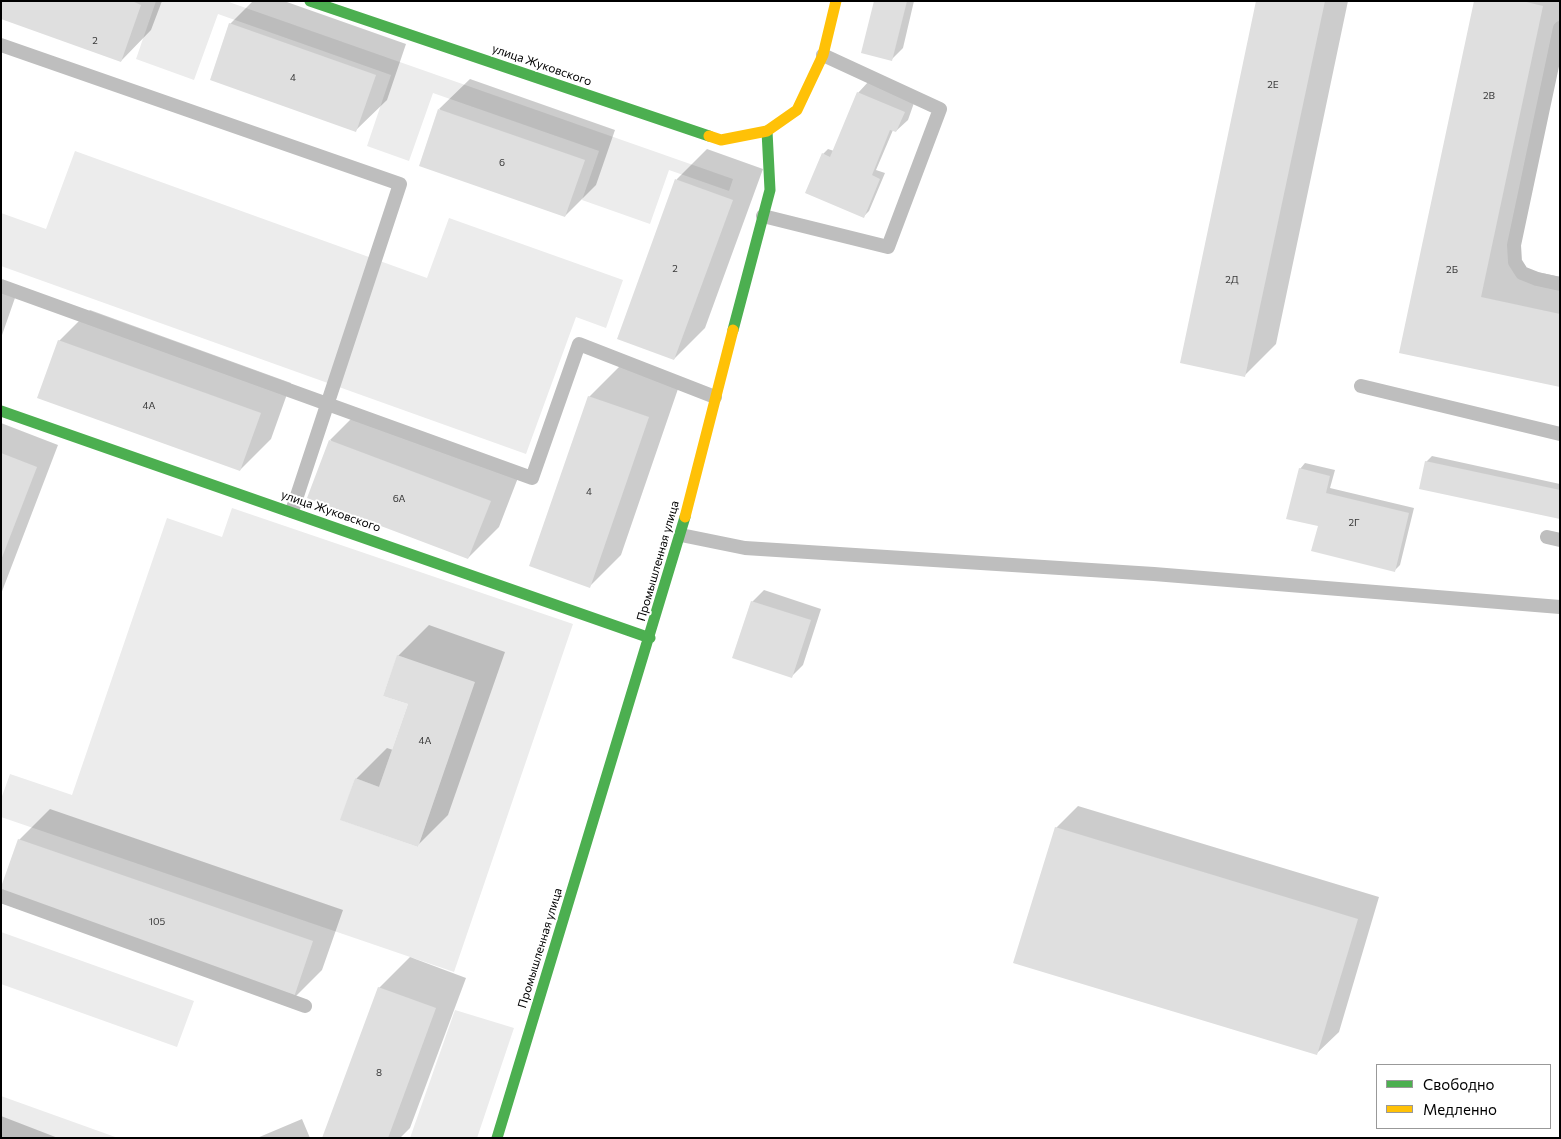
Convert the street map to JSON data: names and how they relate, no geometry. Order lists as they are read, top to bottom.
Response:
{
  "streets": {
    "street": ["улица Жуковского", "Промышленная улица"]
  },
  "crossings": [
    ["улица Жуковского", "Промышленная улица"]
  ],
  "house_numbers": [
    "2",
    "4",
    "2Е",
    "2В",
    "6",
    "2",
    "2Б",
    "2Д",
    "4А",
    "4",
    "6А",
    "2Г",
    "4А",
    "105",
    "8"
  ],
  "legend": ["Свободно", "Медленно"]
}
